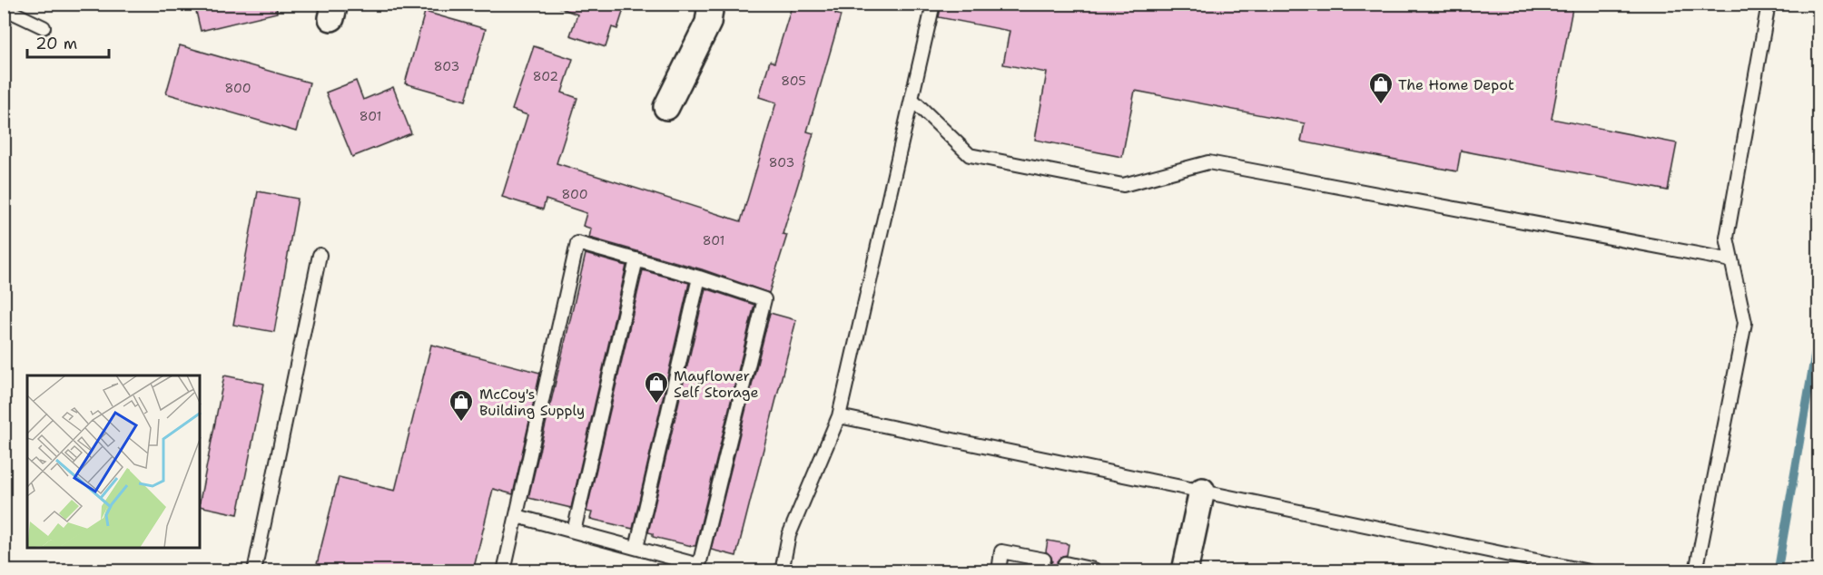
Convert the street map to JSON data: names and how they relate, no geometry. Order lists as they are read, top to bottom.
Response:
{
  "places": {
    "shop": ["The Home Depot", "Mayflower Self Storage", "McCoy's Building Supply"]
  },
  "house_numbers": [
    "803",
    "802",
    "805",
    "800",
    "801",
    "803",
    "800",
    "801"
  ],
  "scale_bar": "20 m"
}
